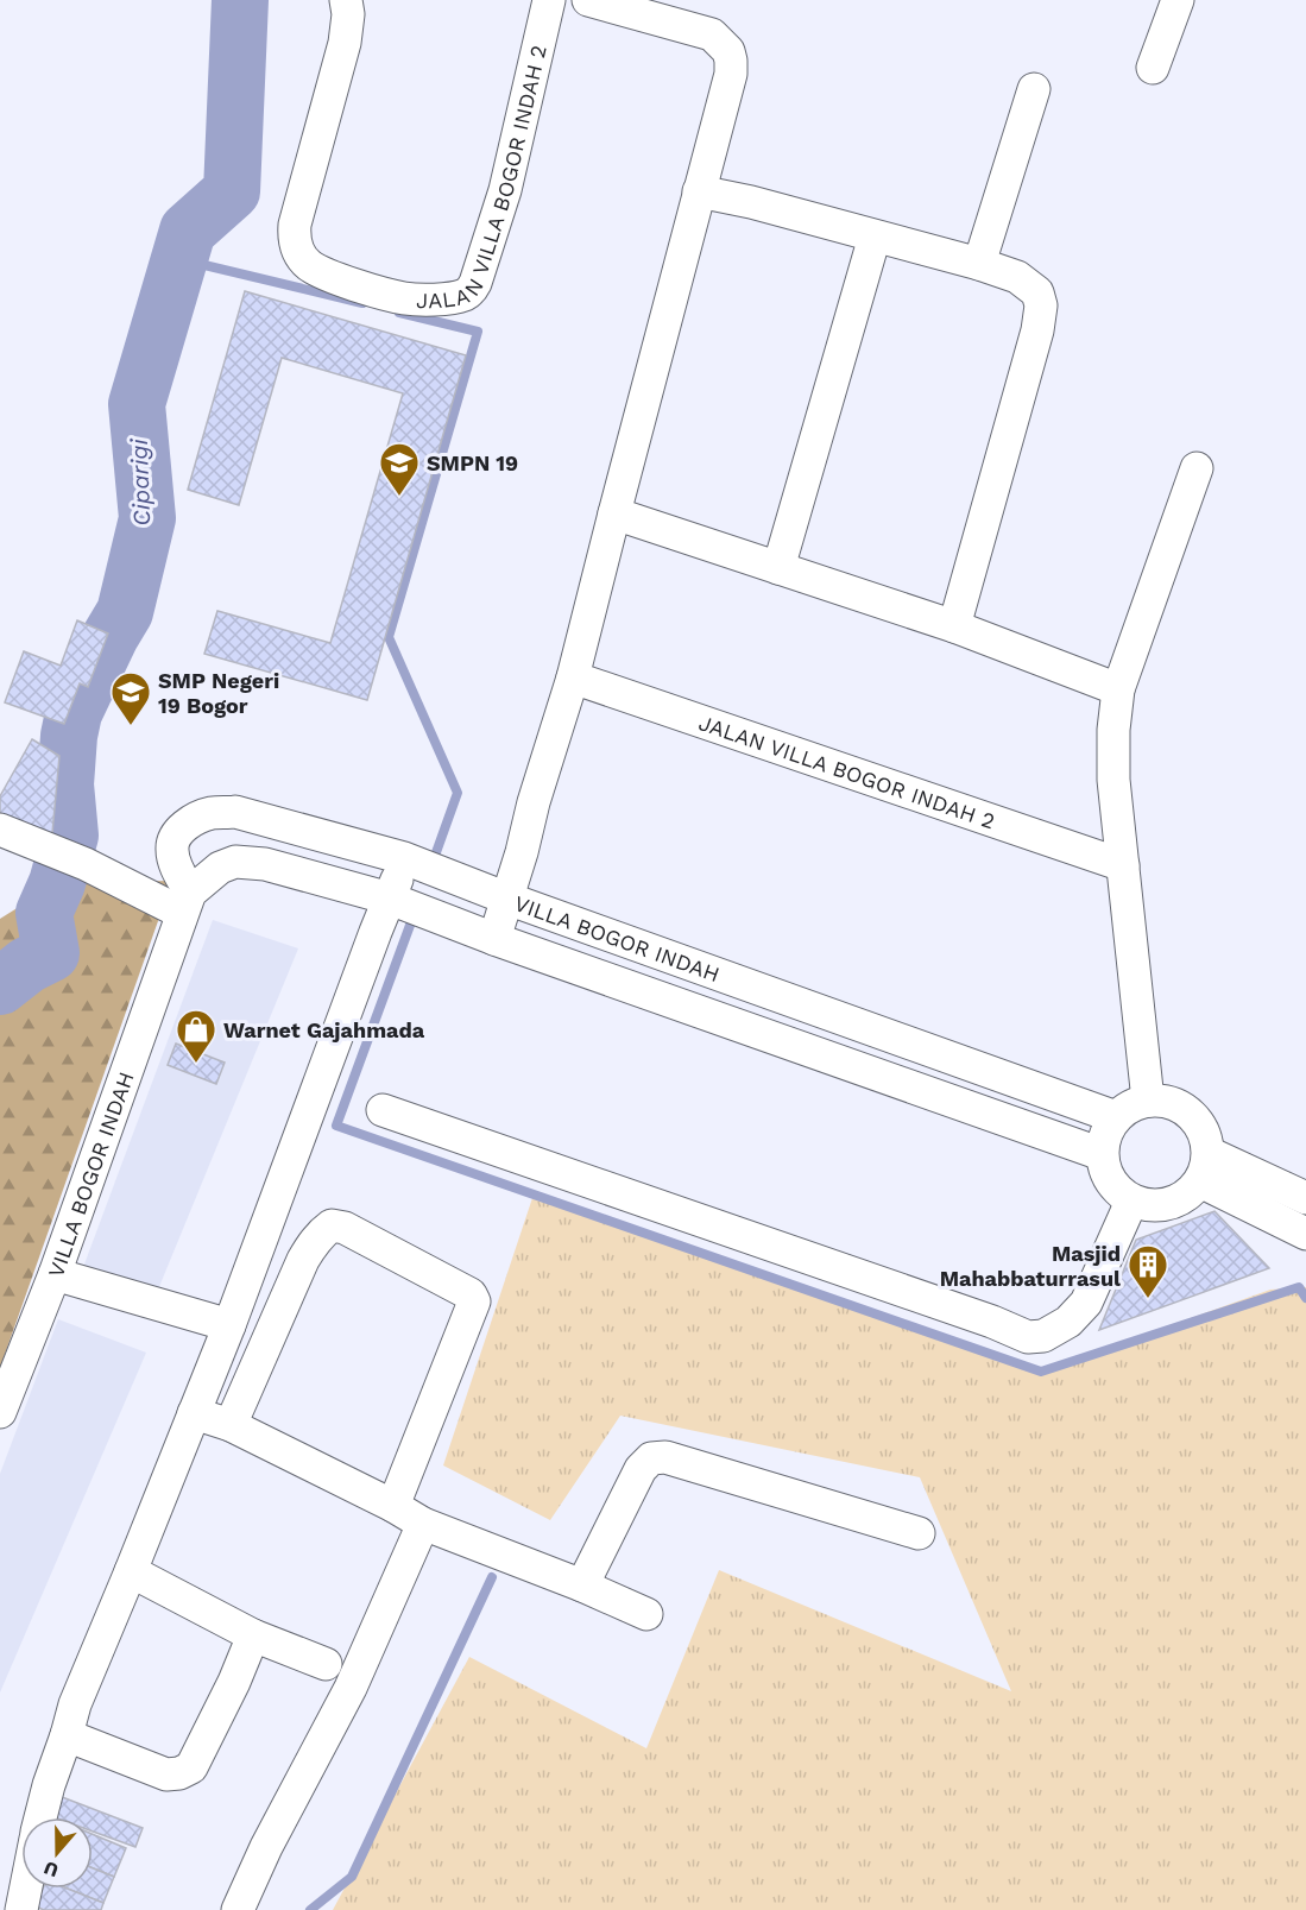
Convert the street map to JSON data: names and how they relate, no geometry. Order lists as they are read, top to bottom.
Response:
{
  "streets": {
    "street": ["JALAN VILLA BOGOR INDAH 2", "VILLA BOGOR INDAH"]
  },
  "water": ["Ciparigi"],
  "places": {
    "school or university": ["SMPN 19", "SMP Negeri 19 Bogor"],
    "shop": ["Warnet Gajahmada"],
    "building": ["Masjid Mahabbaturrasul"]
  },
  "north": "bottom"
}
